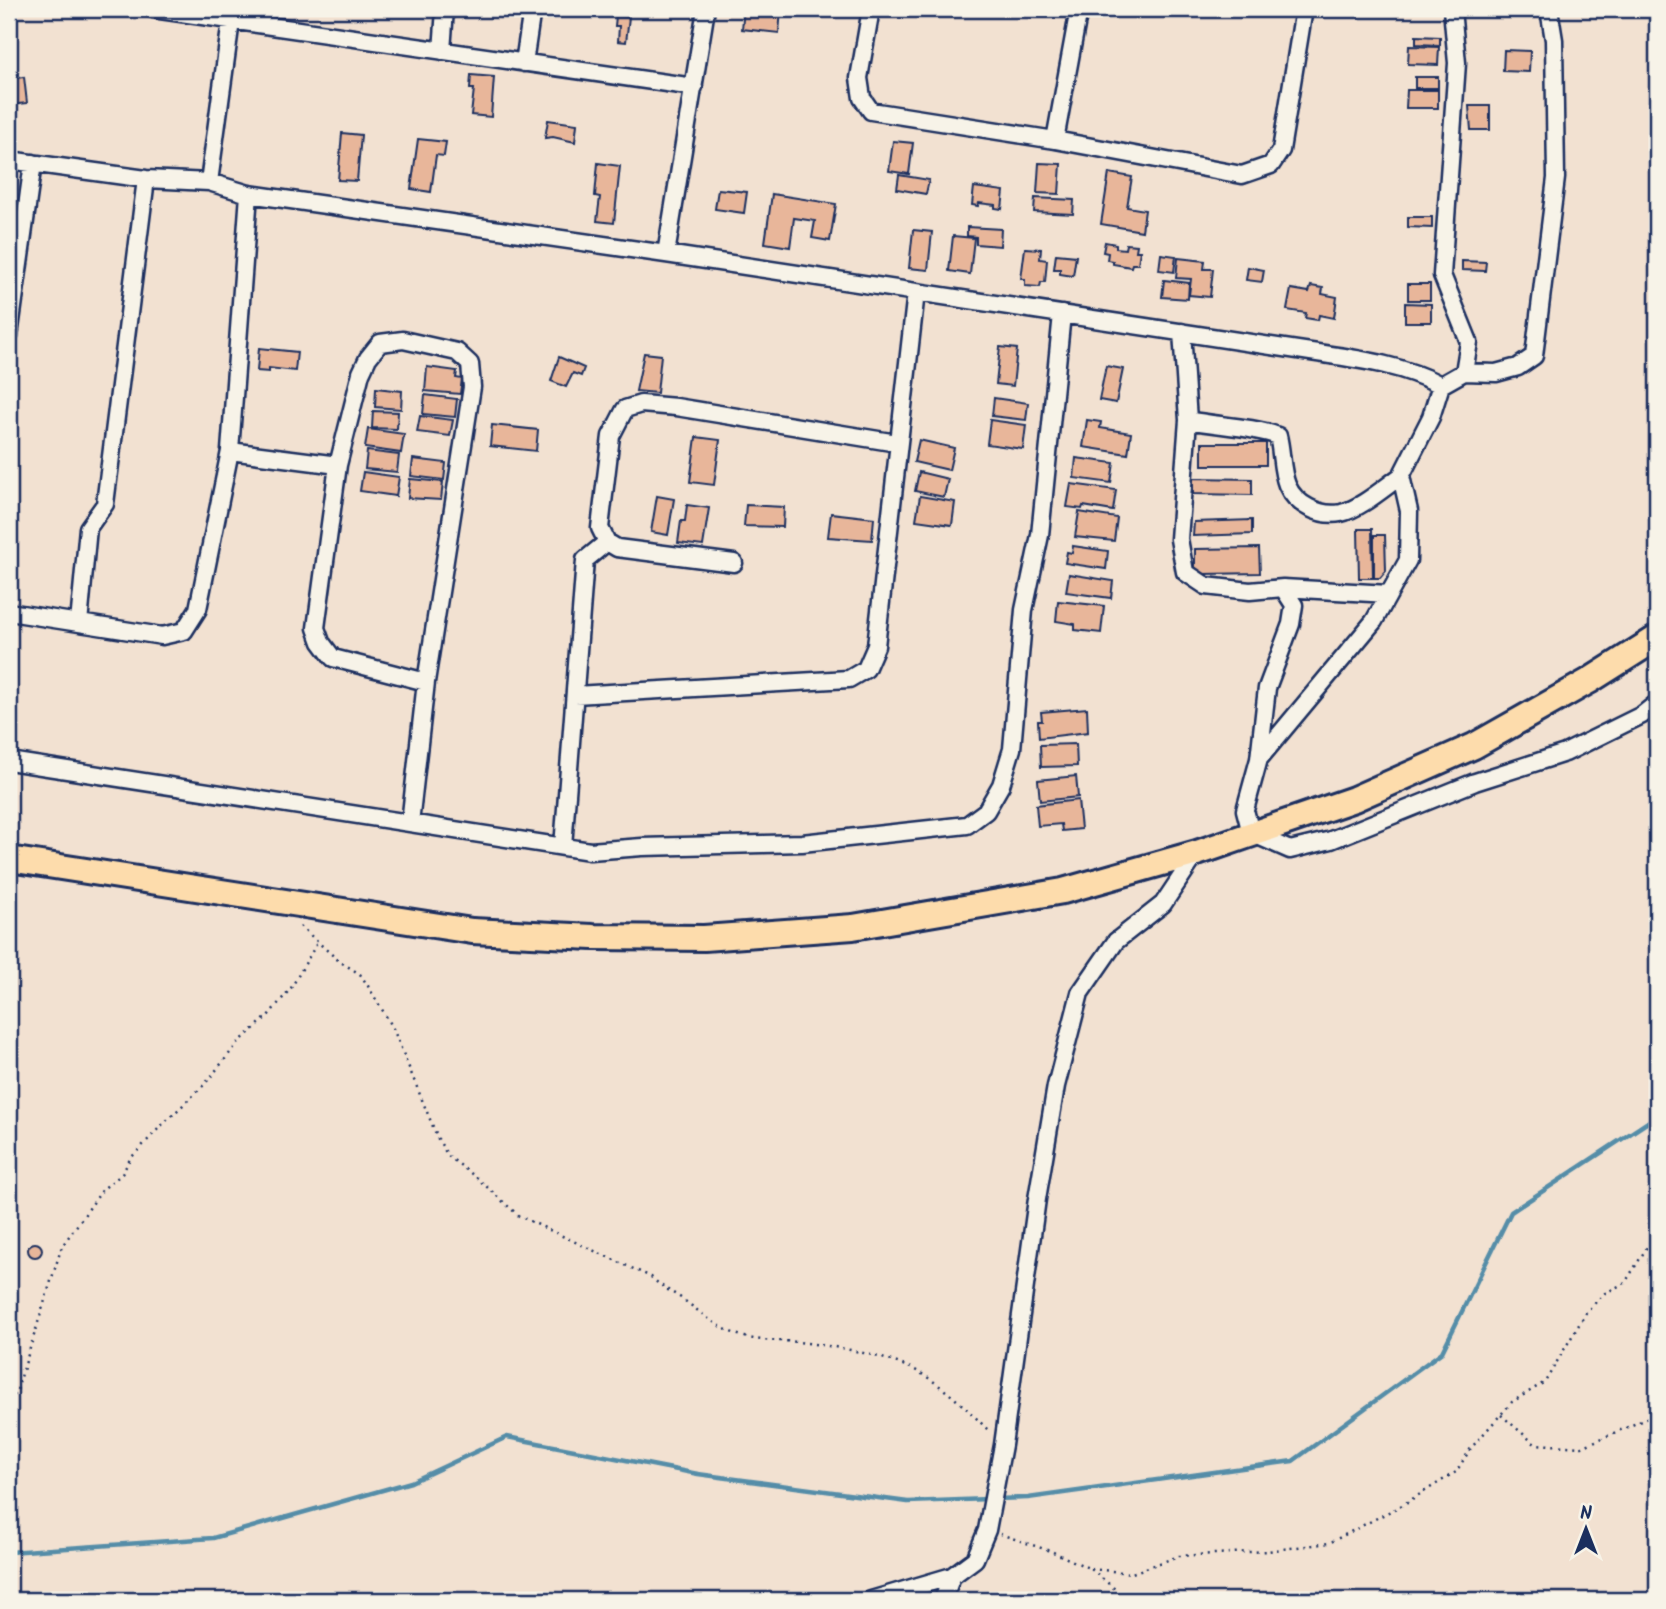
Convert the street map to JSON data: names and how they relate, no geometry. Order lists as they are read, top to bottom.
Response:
{
  "north": "top"
}
